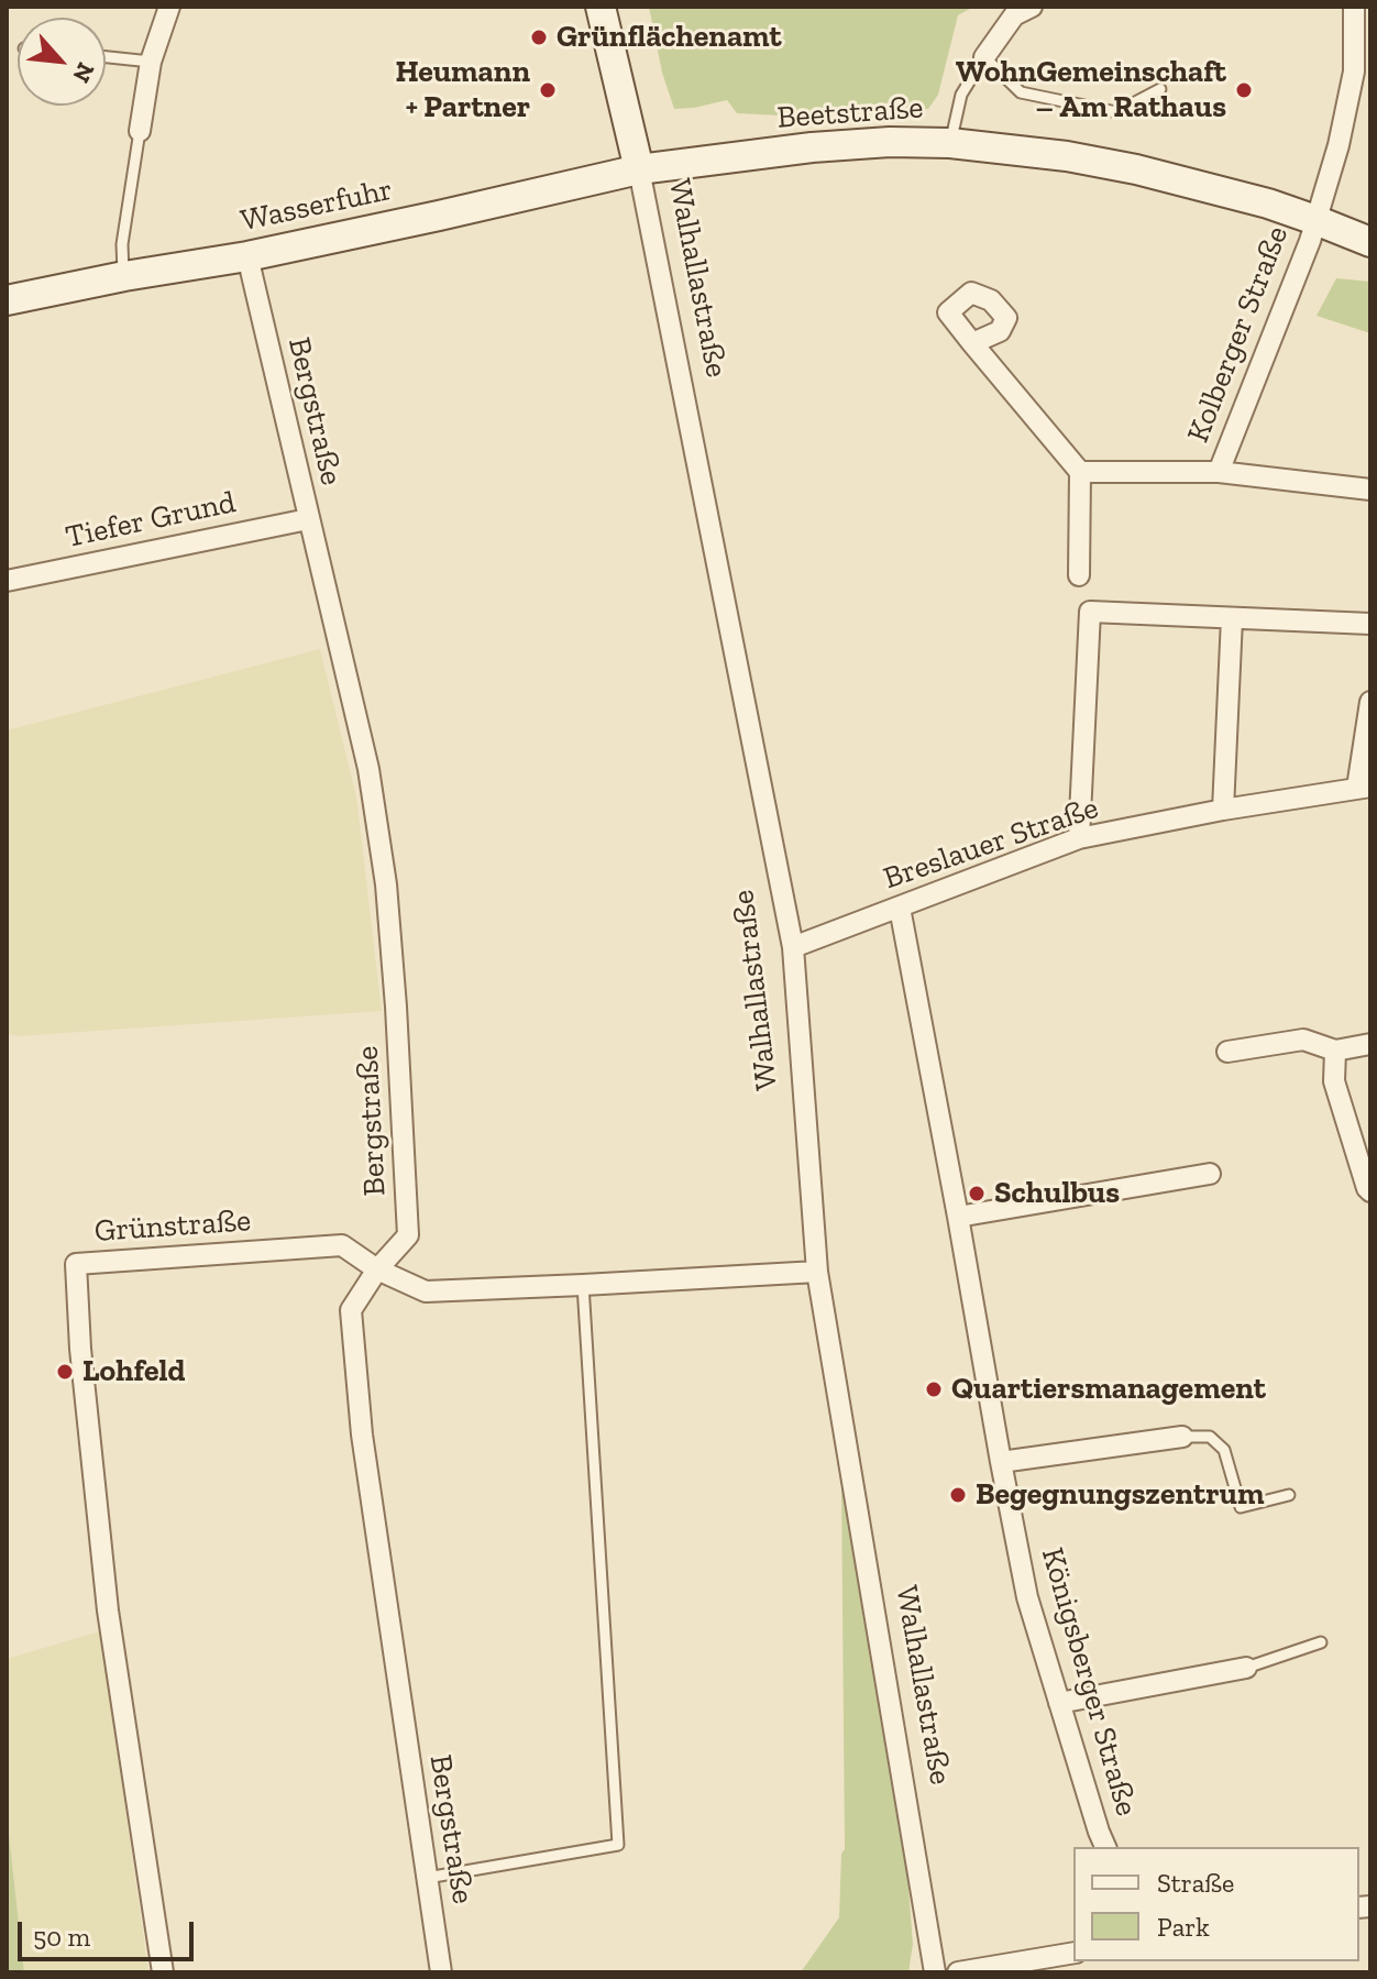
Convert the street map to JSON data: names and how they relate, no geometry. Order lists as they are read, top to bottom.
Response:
{
  "streets": {
    "main road": ["Beetstraße", "Wasserfuhr", "Walhallastraße"],
    "street": [
      "Kolberger Straße",
      "Bergstraße",
      "Tiefer Grund",
      "Breslauer Straße",
      "Grünstraße",
      "Königsberger Straße"
    ]
  },
  "crossings": [
    ["Beetstraße", "Wasserfuhr"],
    ["Beetstraße", "Walhallastraße"],
    ["Beetstraße", "Kolberger Straße"],
    ["Wasserfuhr", "Walhallastraße"],
    ["Wasserfuhr", "Bergstraße"],
    ["Walhallastraße", "Breslauer Straße"],
    ["Walhallastraße", "Grünstraße"],
    ["Bergstraße", "Tiefer Grund"],
    ["Bergstraße", "Grünstraße"],
    ["Breslauer Straße", "Königsberger Straße"]
  ],
  "places": [
    "Grünflächenamt",
    "Heumann + Partner",
    "WohnGemeinschaft – Am Rathaus",
    "Schulbus",
    "Lohfeld",
    "Quartiersmanagement",
    "Begegnungszentrum"
  ],
  "legend": ["Straße", "Park"],
  "scale_bar": "50 m",
  "north": "bottom right"
}
